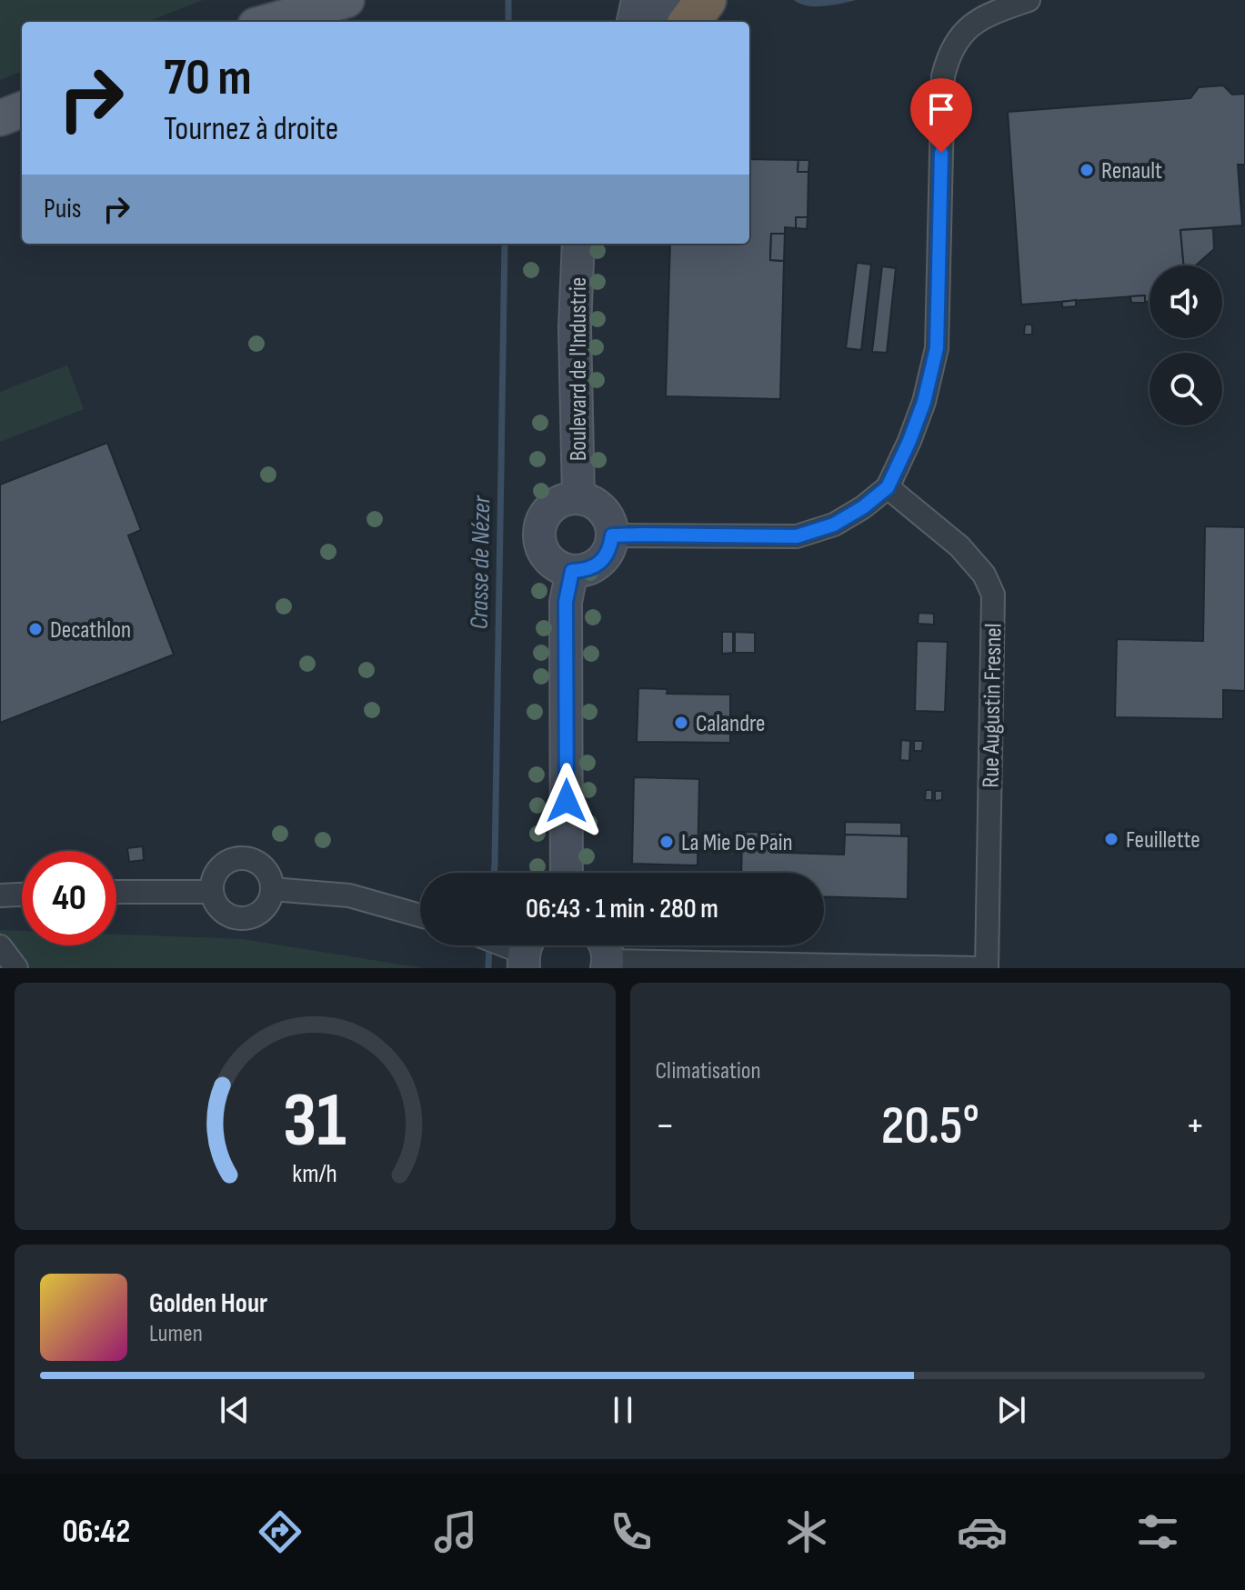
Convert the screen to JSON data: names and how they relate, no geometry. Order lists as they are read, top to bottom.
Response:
{
  "streets": {
    "street": ["Boulevard de l'Industrie", "Rue Augustin Fresnel"]
  },
  "water": ["Crasse de Nézer"],
  "places": [
    "Renault",
    "Decathlon",
    "Calandre",
    "Feuillette",
    "La Mie De Pain"
  ],
  "page": {
    "turn": ["70 m", "Tournez à droite"],
    "then": "Puis",
    "limit": "40",
    "trip": "06:43 · 1 min · 280 m",
    "tile": "Climatisation",
    "heat": ["−", "20.5°", "+"],
    "song": ["Golden Hour", "Lumen"],
    "tabs": "06:42",
    "gauge": ["31", "km/h"]
  }
}
